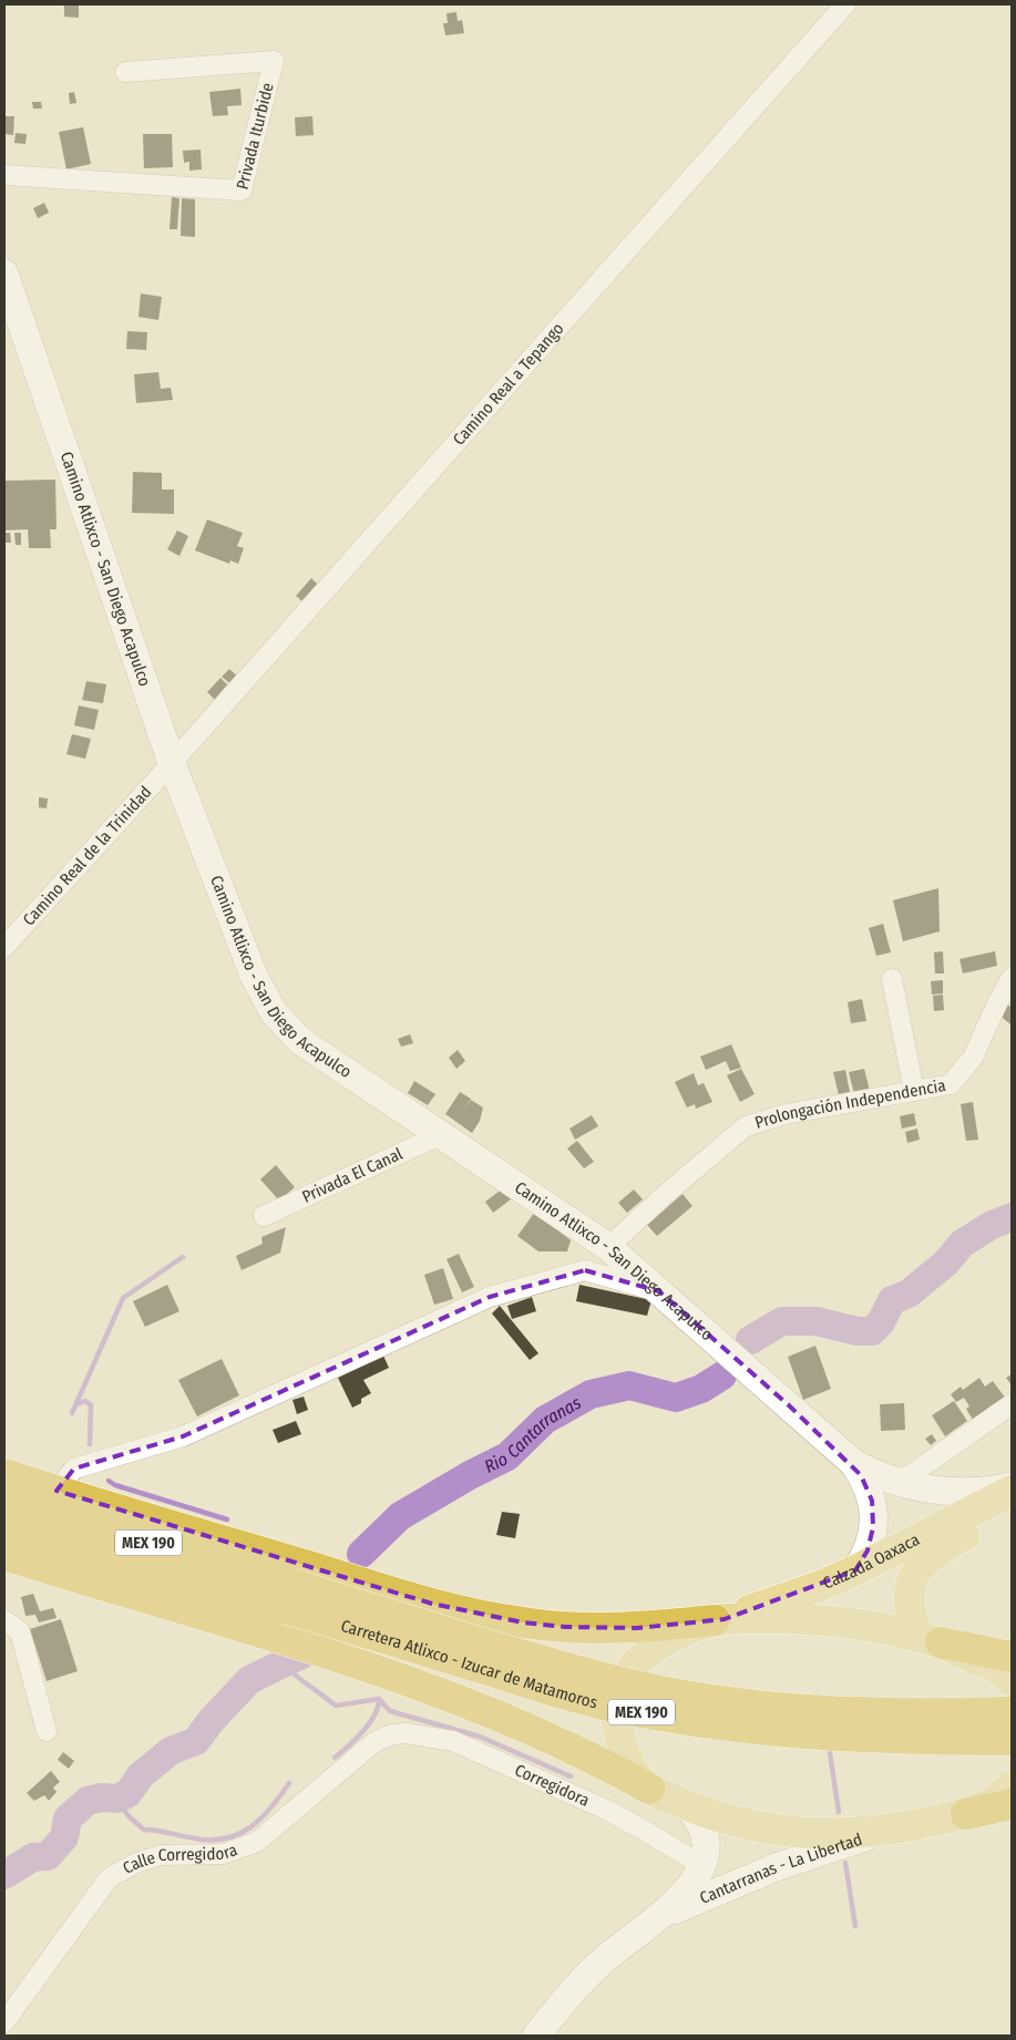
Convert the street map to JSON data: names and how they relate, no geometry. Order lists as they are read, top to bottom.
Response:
{
  "streets": {
    "highway": ["MEX 190", "Carretera Atlixco - Izucar de Matamoros"],
    "main road": ["Calzada Oaxaca"],
    "street": [
      "Privada Iturbide",
      "Camino Real a Tepango",
      "Camino Atlixco - San Diego Acapulco",
      "Camino Real de la Trinidad",
      "Prolongación Independencia",
      "Privada El Canal",
      "Corregidora",
      "Calle Corregidora",
      "Cantarranas - La Libertad"
    ]
  },
  "crossings": [
    ["Camino Real a Tepango", "Camino Atlixco - San Diego Acapulco"],
    ["Camino Real a Tepango", "Camino Real de la Trinidad"],
    ["Camino Atlixco - San Diego Acapulco", "Camino Real de la Trinidad"],
    ["Camino Atlixco - San Diego Acapulco", "Prolongación Independencia"],
    ["Camino Atlixco - San Diego Acapulco", "Privada El Canal"],
    ["Camino Atlixco - San Diego Acapulco", "Calzada Oaxaca"],
    ["Corregidora", "Calle Corregidora"],
    ["Corregidora", "Cantarranas - La Libertad"]
  ],
  "water": ["Rio Cantarranas"]
}
